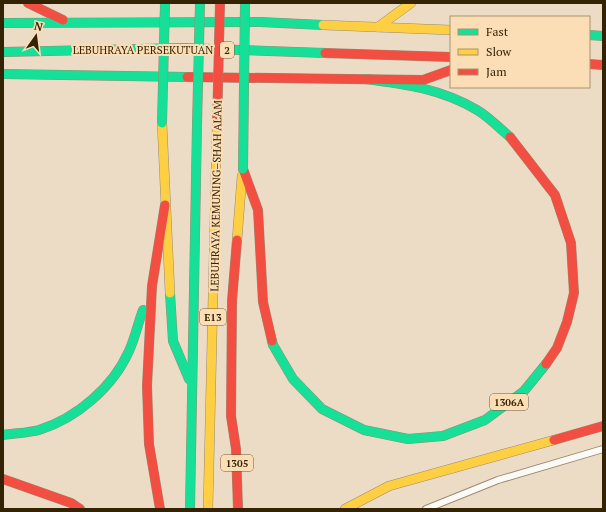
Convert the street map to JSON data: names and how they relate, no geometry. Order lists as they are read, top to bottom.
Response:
{
  "streets": {
    "highway": [
      "LEBUHRAYA PERSEKUTUAN",
      "2",
      "LEBUHRAYA KEMUNING–SHAH ALAM",
      "E13",
      "1306A",
      "1305"
    ]
  },
  "legend": ["Fast", "Slow", "Jam"],
  "north": "top"
}
